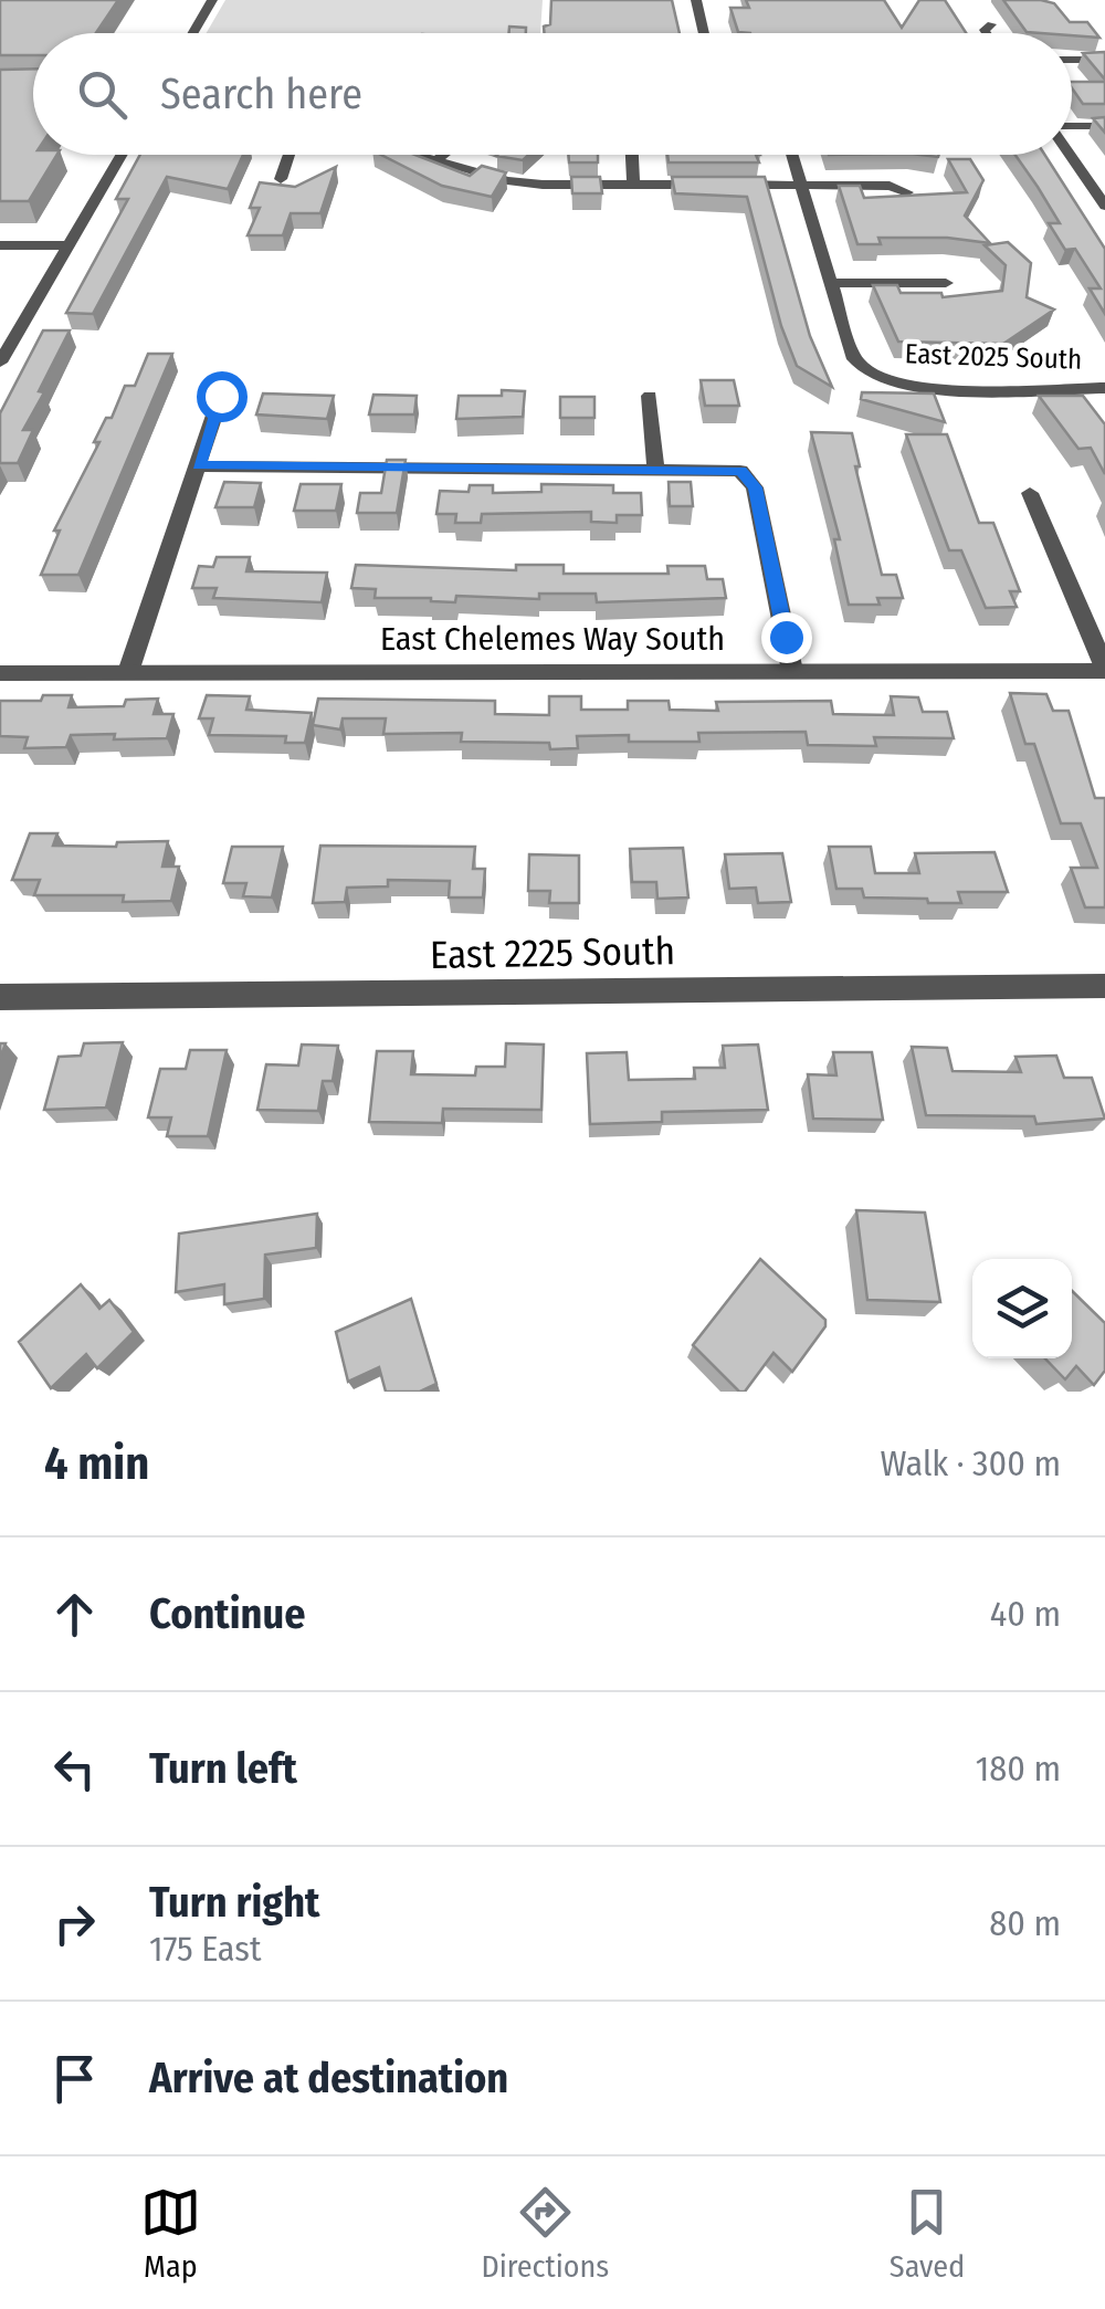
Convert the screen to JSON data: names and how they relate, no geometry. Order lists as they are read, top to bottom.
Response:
{
  "streets": {
    "street": ["East 2025 South", "East Chelemes Way South", "East 2225 South"]
  },
  "page": {
    "search": "Search here",
    "heading": ["4 min", "Walk · 300 m"],
    "list": [
      ["Continue", "40 m"],
      ["Turn left", "180 m"],
      ["Turn right", "175 East", "80 m"],
      "Arrive at destination"
    ],
    "nav": ["Map", "Directions", "Saved"]
  }
}
